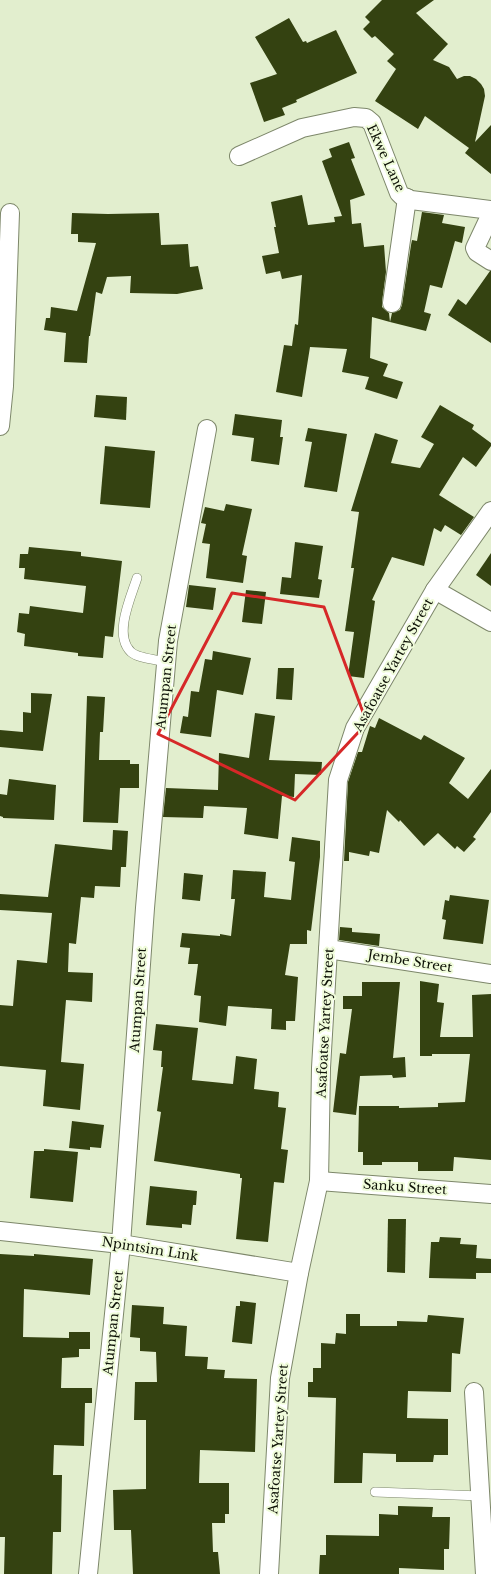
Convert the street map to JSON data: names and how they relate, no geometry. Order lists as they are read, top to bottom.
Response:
{
  "streets": {
    "street": [
      "Ekwe Lane",
      "Asafoatse Yartey Street",
      "Atumpan Street",
      "Jembe Street",
      "Sanku Street",
      "Npintsim Link"
    ]
  },
  "crossings": [
    ["Asafoatse Yartey Street", "Jembe Street"],
    ["Asafoatse Yartey Street", "Sanku Street"],
    ["Asafoatse Yartey Street", "Npintsim Link"],
    ["Atumpan Street", "Npintsim Link"]
  ]
}
